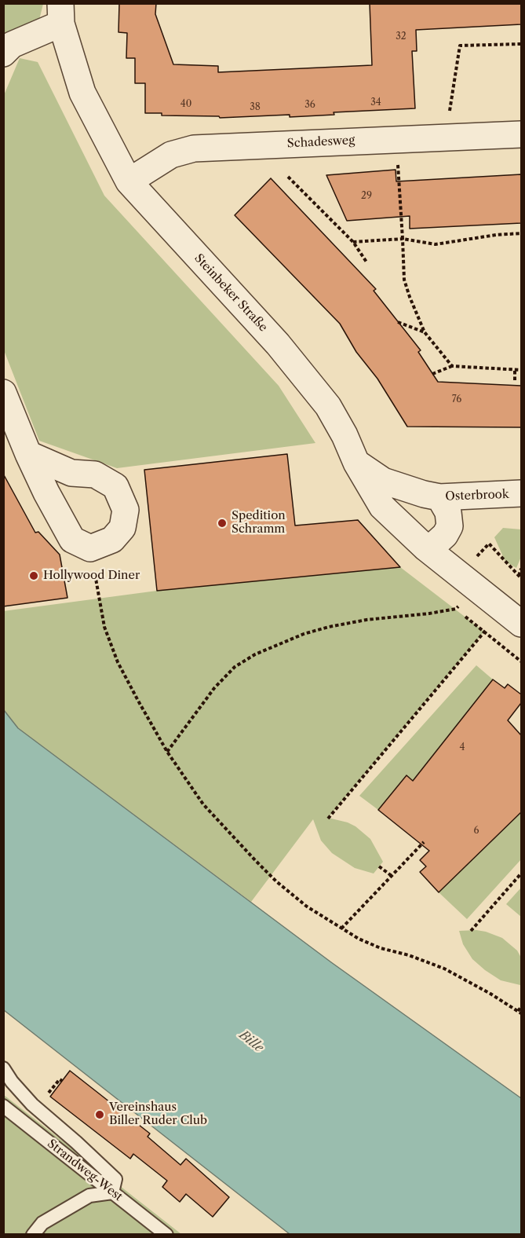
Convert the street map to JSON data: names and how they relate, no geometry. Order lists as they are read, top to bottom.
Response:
{
  "streets": {
    "street": ["Schadesweg", "Steinbeker Straße", "Osterbrook"],
    "lane": ["Strandweg-West"]
  },
  "crossings": [
    ["Schadesweg", "Steinbeker Straße"],
    ["Steinbeker Straße", "Osterbrook"]
  ],
  "water": ["Bille"],
  "places": ["Spedition Schramm", "Hollywood Diner", "Vereinshaus Biller Ruder Club"],
  "house_numbers": [
    "32",
    "34",
    "40",
    "36",
    "38",
    "29",
    "76",
    "4",
    "6"
  ]
}
